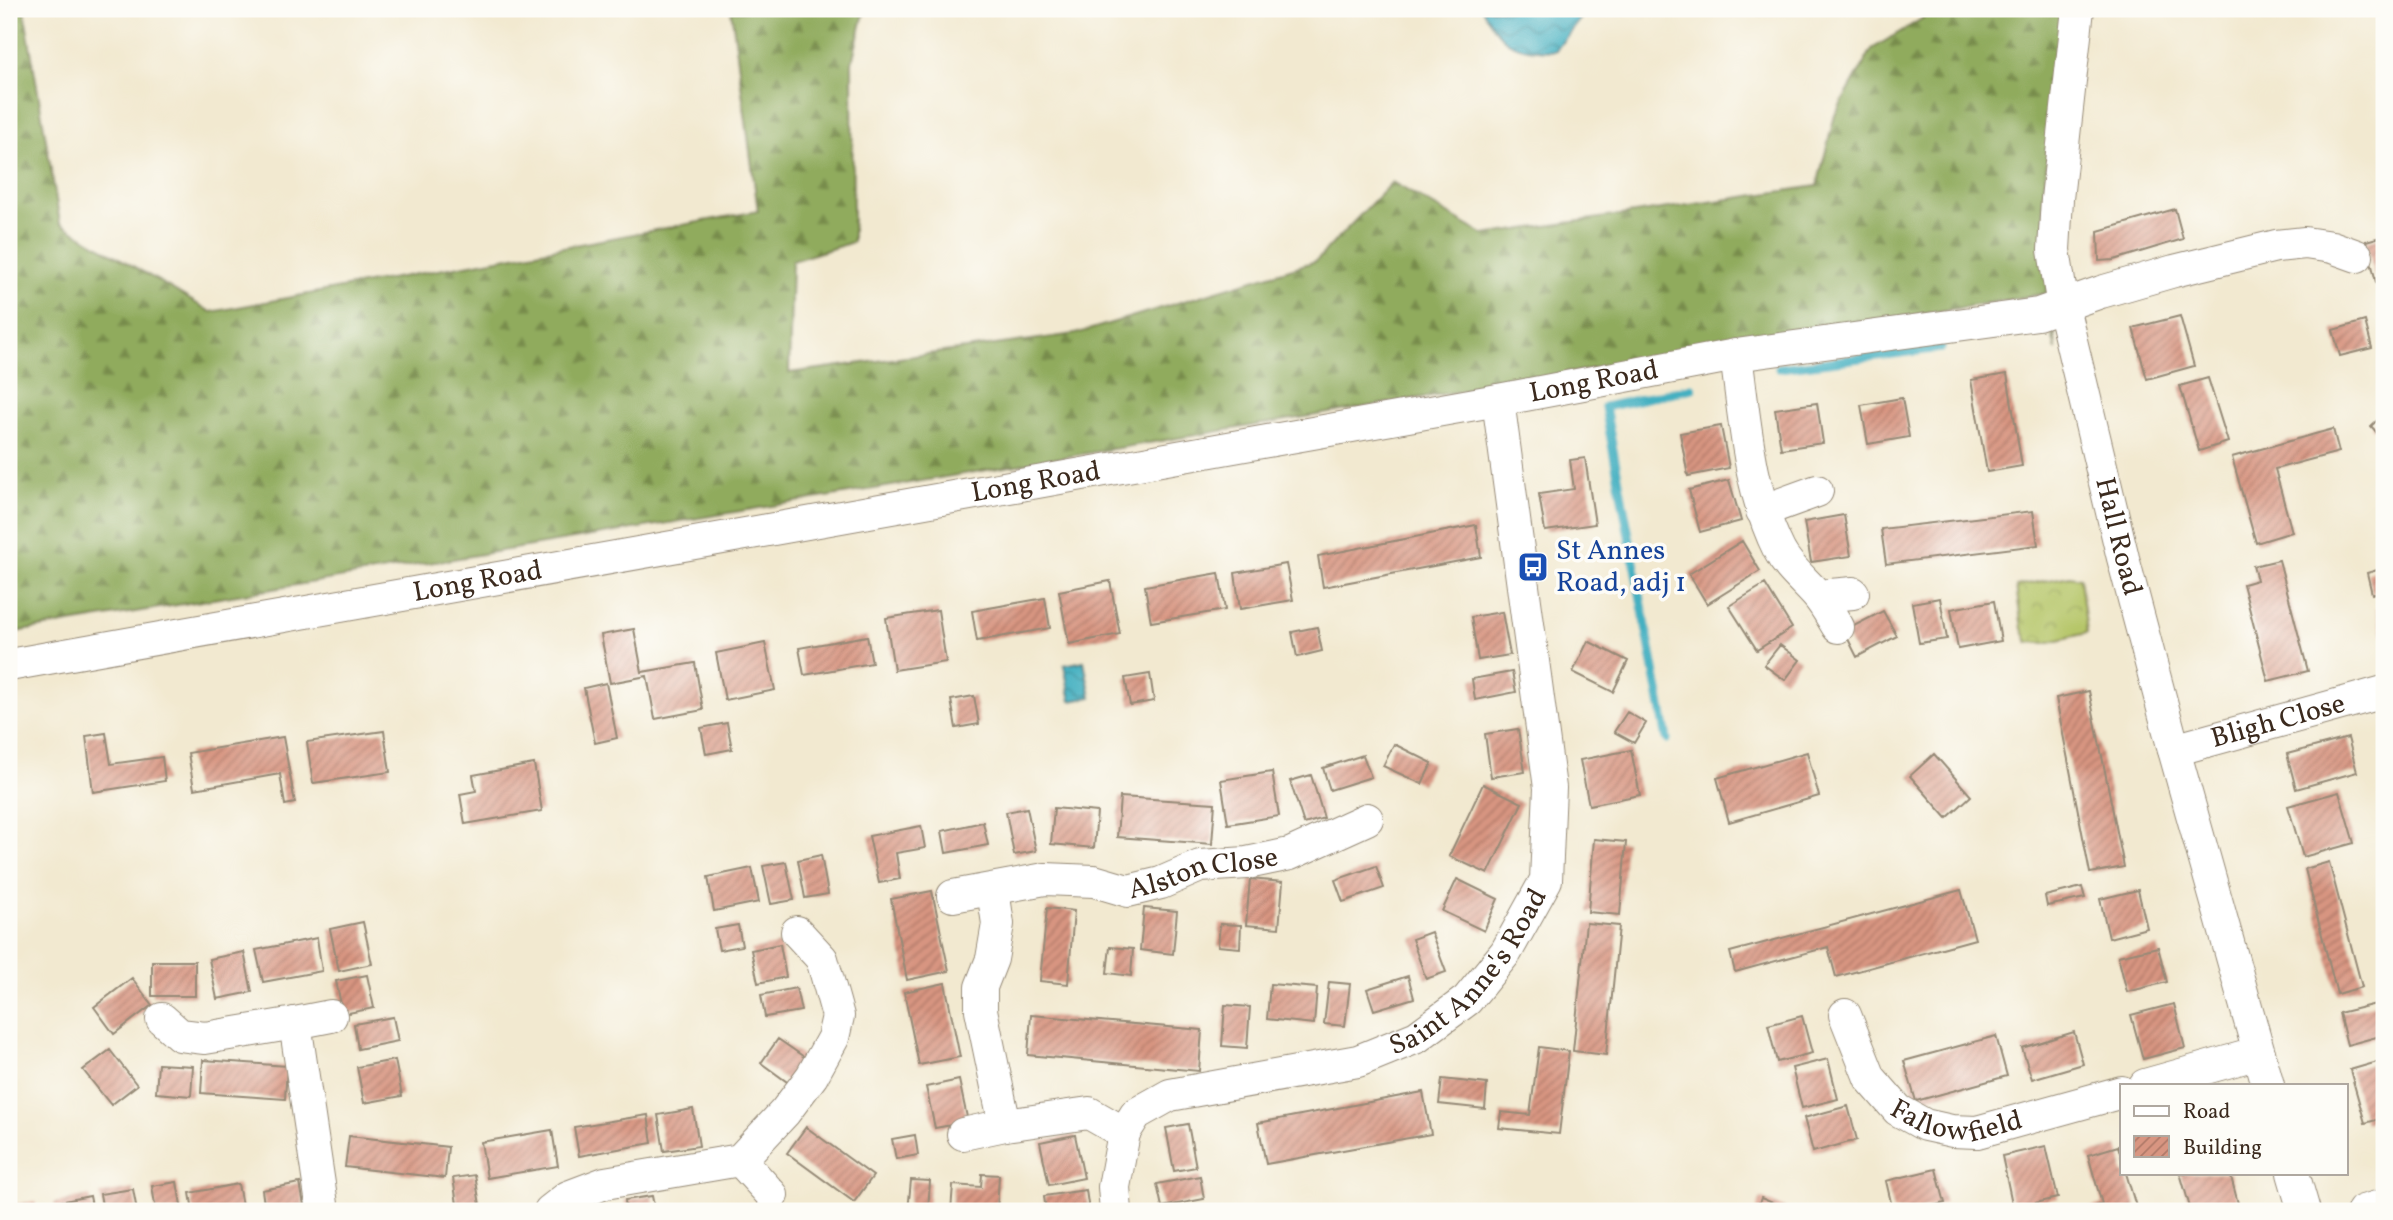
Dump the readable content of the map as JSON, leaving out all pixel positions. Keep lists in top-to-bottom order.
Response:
{
  "streets": {
    "street": [
      "Long Road",
      "Hall Road",
      "Bligh Close",
      "Alston Close",
      "Saint Anne's Road",
      "Fallowfield"
    ]
  },
  "crossings": [
    ["Long Road", "Hall Road"],
    ["Long Road", "Saint Anne's Road"],
    ["Hall Road", "Bligh Close"]
  ],
  "places": {
    "bus stop": ["St Annes Road, adj 1"]
  },
  "legend": ["Road", "Building"]
}
